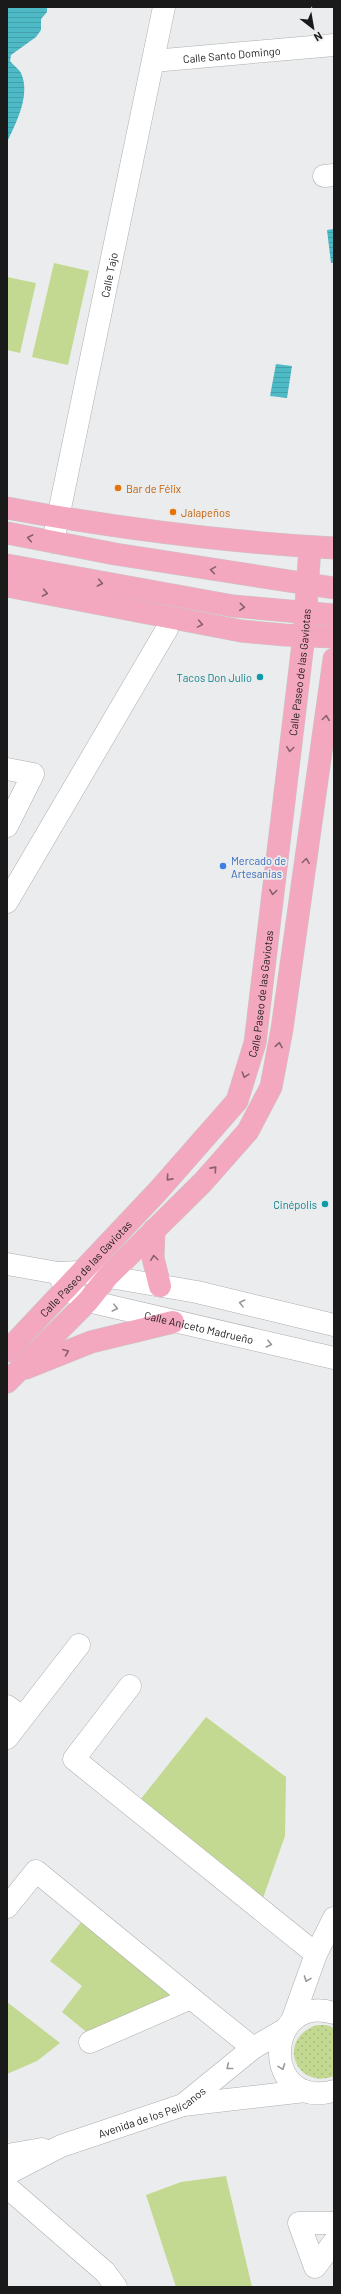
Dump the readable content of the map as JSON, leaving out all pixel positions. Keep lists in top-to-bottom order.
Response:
{
  "streets": {
    "main road": ["Calle Paseo de las Gaviotas"],
    "street": [
      "Calle Santo Domingo",
      "Calle Tajo",
      "Calle Aniceto Madrueño",
      "Avenida de los Pelícanos"
    ]
  },
  "crossings": [
    ["Calle Santo Domingo", "Calle Tajo"],
    ["Calle Paseo de las Gaviotas", "Calle Aniceto Madrueño"]
  ],
  "places": [
    "Bar de Félix",
    "Jalapeños",
    "Tacos Don Julio",
    "Mercado de Artesanias",
    "Cinépolis"
  ],
  "north": "bottom right"
}
